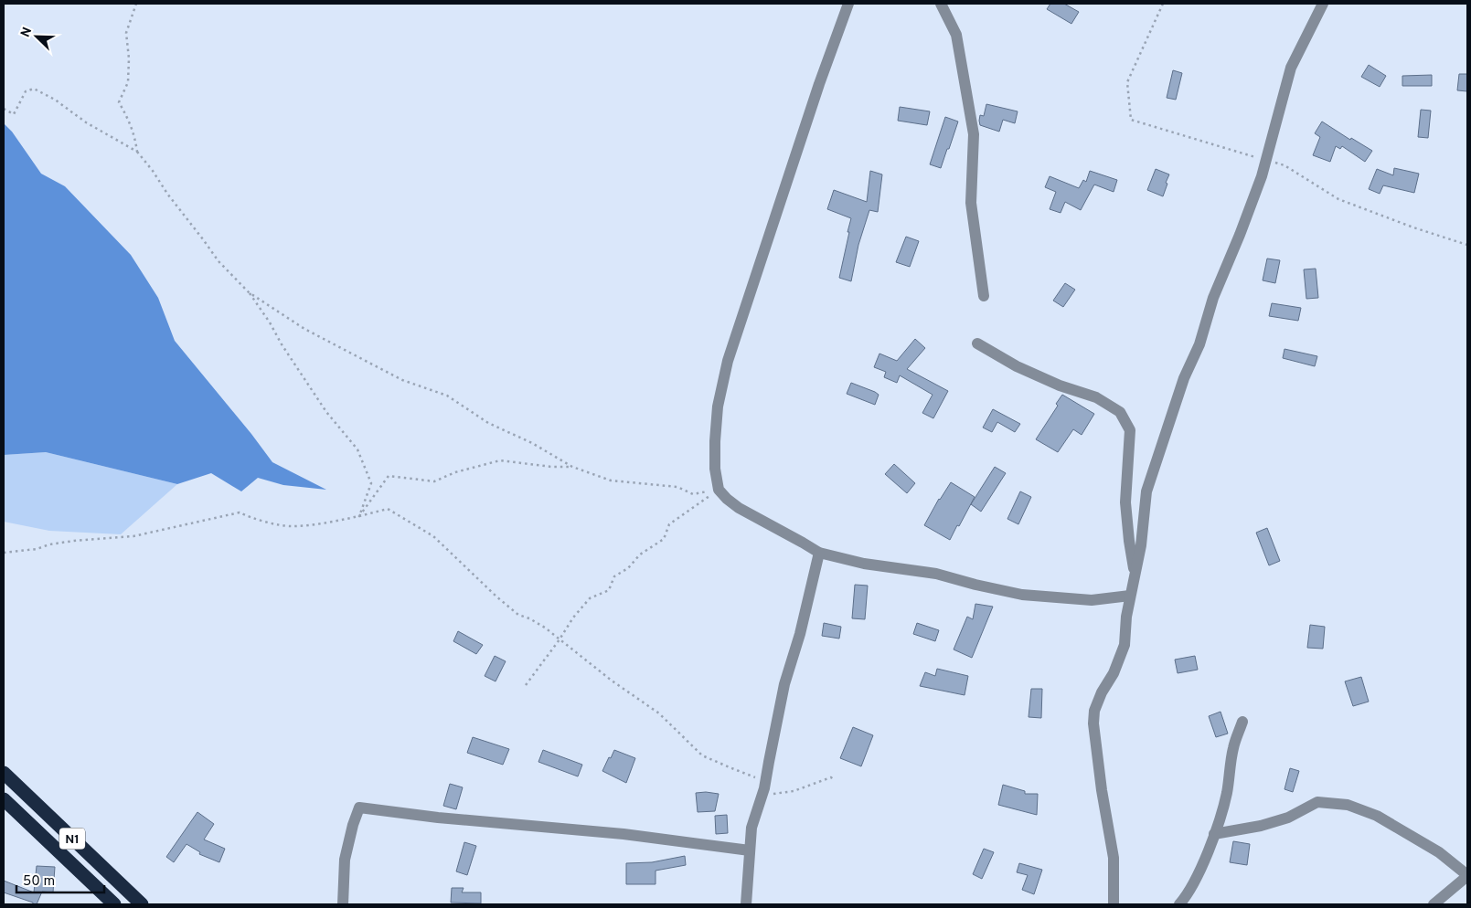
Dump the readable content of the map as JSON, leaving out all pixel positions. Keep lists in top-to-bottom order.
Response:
{
  "streets": {
    "highway": ["N1"]
  },
  "scale_bar": "50 m",
  "north": "top left"
}
